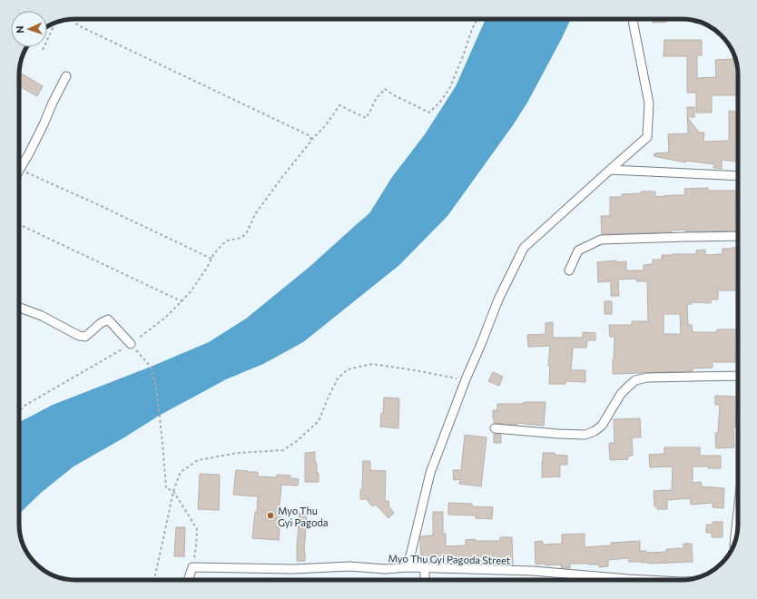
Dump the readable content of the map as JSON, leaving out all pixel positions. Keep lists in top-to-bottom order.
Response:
{
  "streets": {
    "street": ["Myo Thu Gyi Pagoda Street"]
  },
  "places": ["Myo Thu Gyi Pagoda"],
  "north": "left"
}
